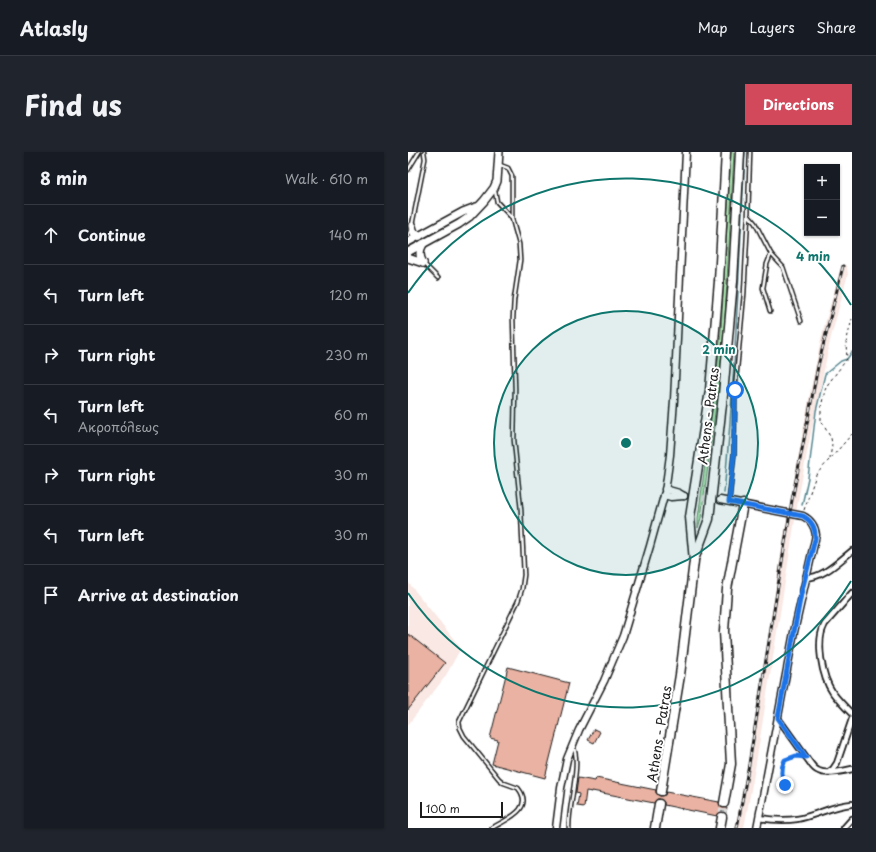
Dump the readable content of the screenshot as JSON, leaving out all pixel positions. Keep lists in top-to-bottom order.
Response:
{
  "streets": {
    "highway": ["Athens - Patras"]
  },
  "scale_bar": "100 m",
  "page": {
    "header": "Atlasly",
    "nav": ["Map", "Layers", "Share"],
    "title": "Find us",
    "buttons": "Directions",
    "heading": ["8 min", "Walk · 610 m"],
    "map_buttons": ["+", "−"],
    "list": [
      ["Continue", "140 m"],
      ["Turn left", "120 m"],
      ["Turn right", "230 m"],
      ["Turn left", "Ακροπόλεως", "60 m"],
      ["Turn right", "30 m"],
      ["Turn left", "30 m"],
      "Arrive at destination"
    ],
    "scale": "100 m"
  },
  "rings": ["4 min", "2 min"]
}
